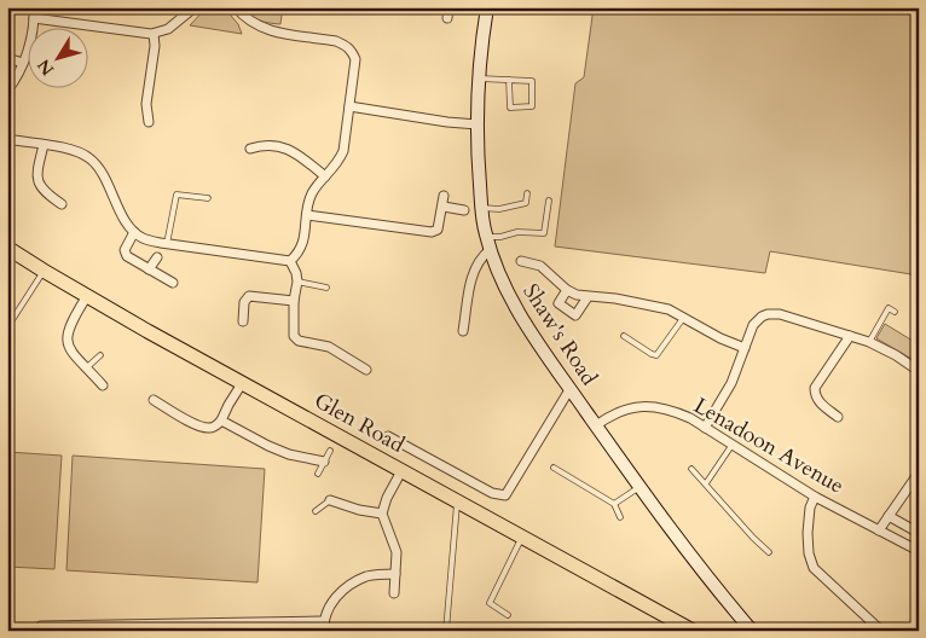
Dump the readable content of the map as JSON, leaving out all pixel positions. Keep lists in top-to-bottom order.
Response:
{
  "streets": {
    "main road": ["Glen Road"],
    "street": ["Shaw's Road", "Lenadoon Avenue"]
  },
  "crossings": [
    ["Shaw's Road", "Lenadoon Avenue"]
  ],
  "north": "bottom left"
}
